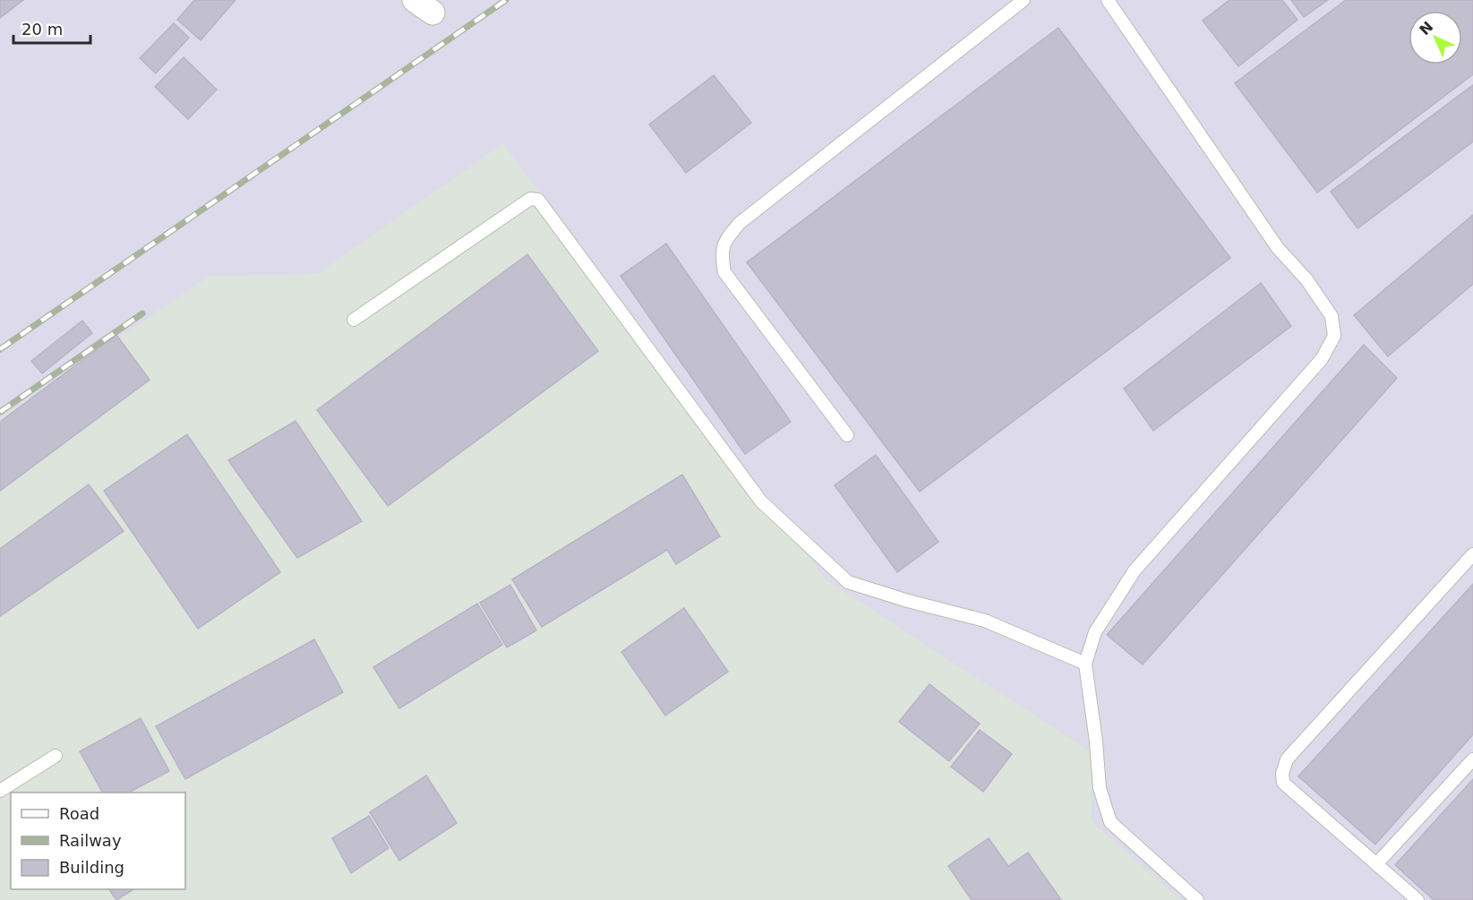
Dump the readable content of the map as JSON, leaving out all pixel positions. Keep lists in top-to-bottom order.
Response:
{
  "legend": ["Road", "Railway", "Building"],
  "scale_bar": "20 m",
  "north": "top left"
}
